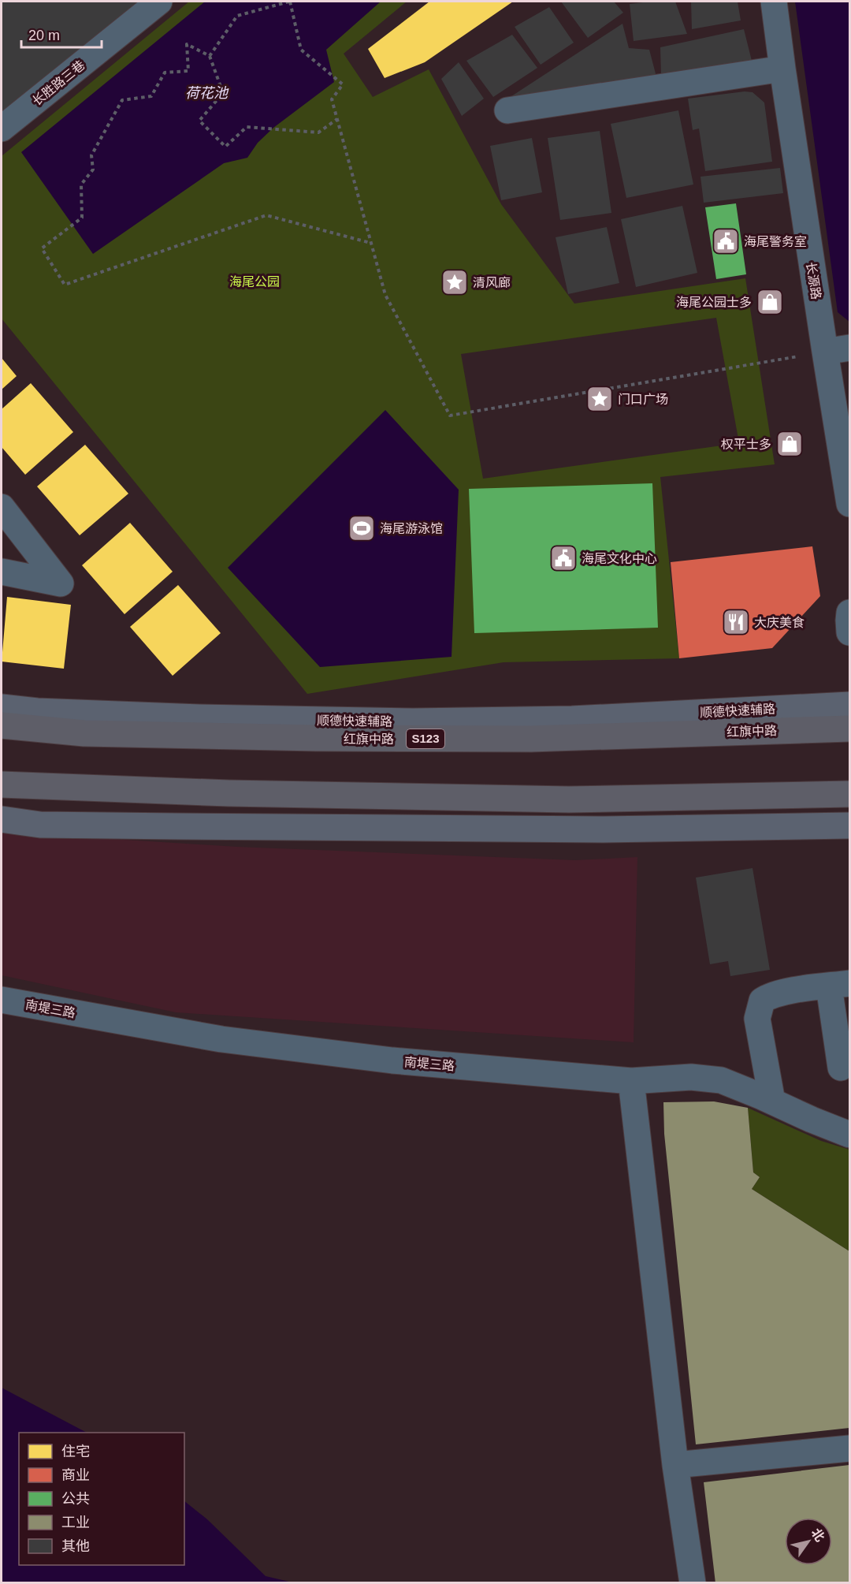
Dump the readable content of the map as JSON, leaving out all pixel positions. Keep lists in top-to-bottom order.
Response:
{
  "streets": {
    "highway": ["红旗中路", "S123"],
    "main road": ["顺德快速辅路"],
    "street": ["长胜路三巷", "长源路", "南堤三路"]
  },
  "water": ["荷花池"],
  "parks": ["海尾公园"],
  "places": {
    "public building": ["海尾警务室", "海尾文化中心"],
    "place": ["清风廊", "门口广场"],
    "shop": ["海尾公园士多", "权平士多"],
    "sports": ["海尾游泳馆"],
    "restaurant": ["大庆美食"]
  },
  "legend": [
    "住宅",
    "商业",
    "公共",
    "工业",
    "其他"
  ],
  "scale_bar": "20 m",
  "north": "top right"
}
